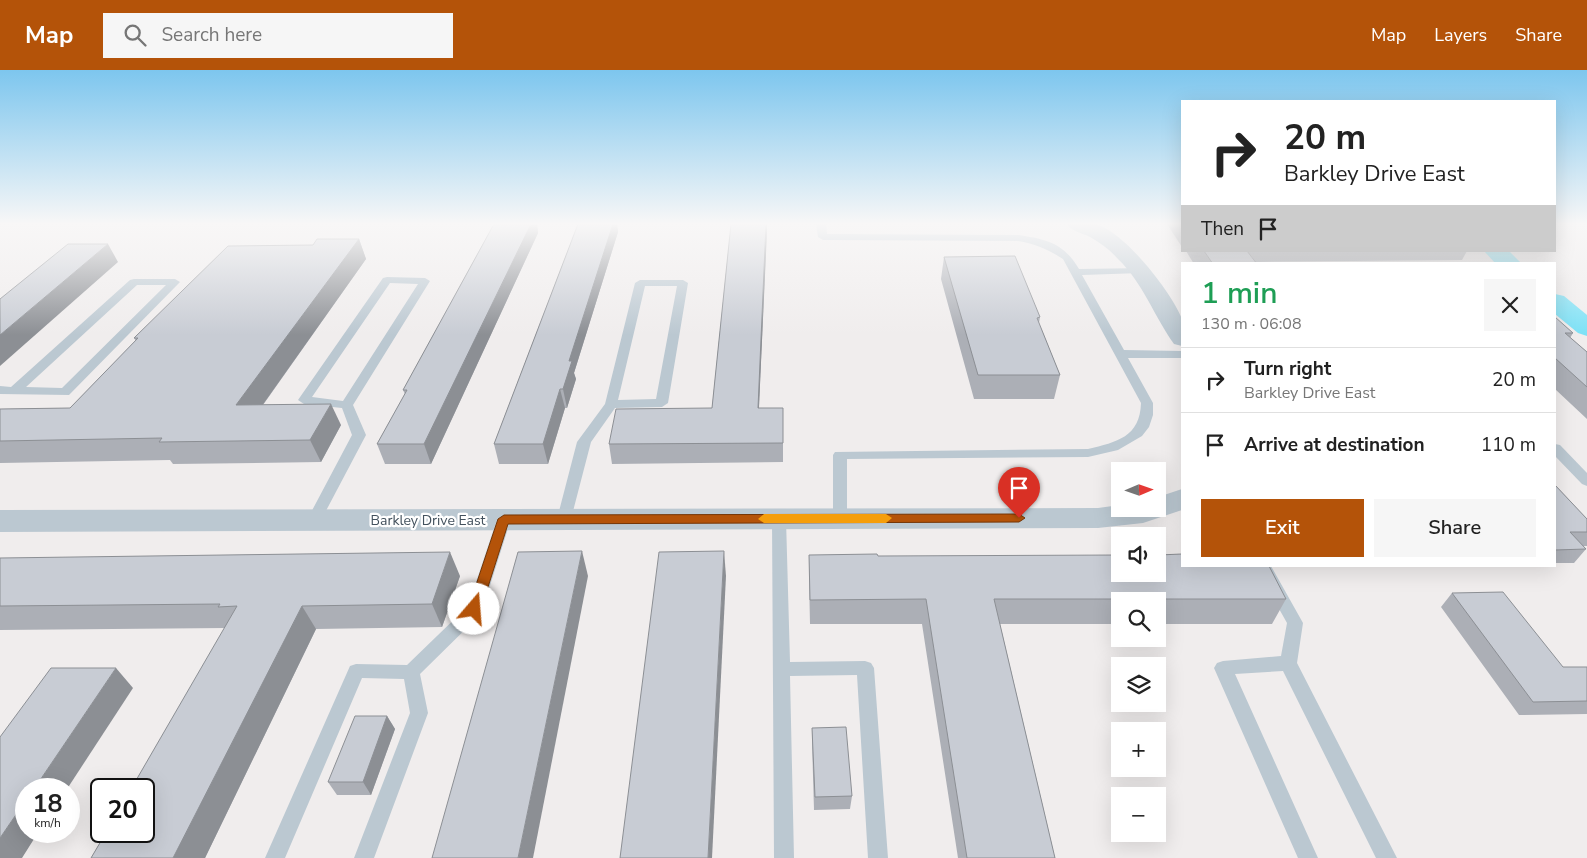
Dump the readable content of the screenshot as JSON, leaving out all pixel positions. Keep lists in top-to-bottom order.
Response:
{
  "streets": {
    "street": ["Barkley Drive East"]
  },
  "north": "right",
  "page": {
    "header": "Map",
    "search": "Search here",
    "nav": ["Map", "Layers", "Share"],
    "turn": ["20 m", "Barkley Drive East"],
    "then": "Then",
    "heading": ["1 min", "130 m · 06:08"],
    "list": [
      {
        "name": "Turn right",
        "note": "Barkley Drive East",
        "value": "20 m"
      },
      {
        "name": "Arrive at destination",
        "value": "110 m"
      }
    ],
    "map_buttons": ["+", "−"],
    "buttons": ["Exit", "Share"],
    "speed": "18 km/h",
    "limit": "20"
  }
}
